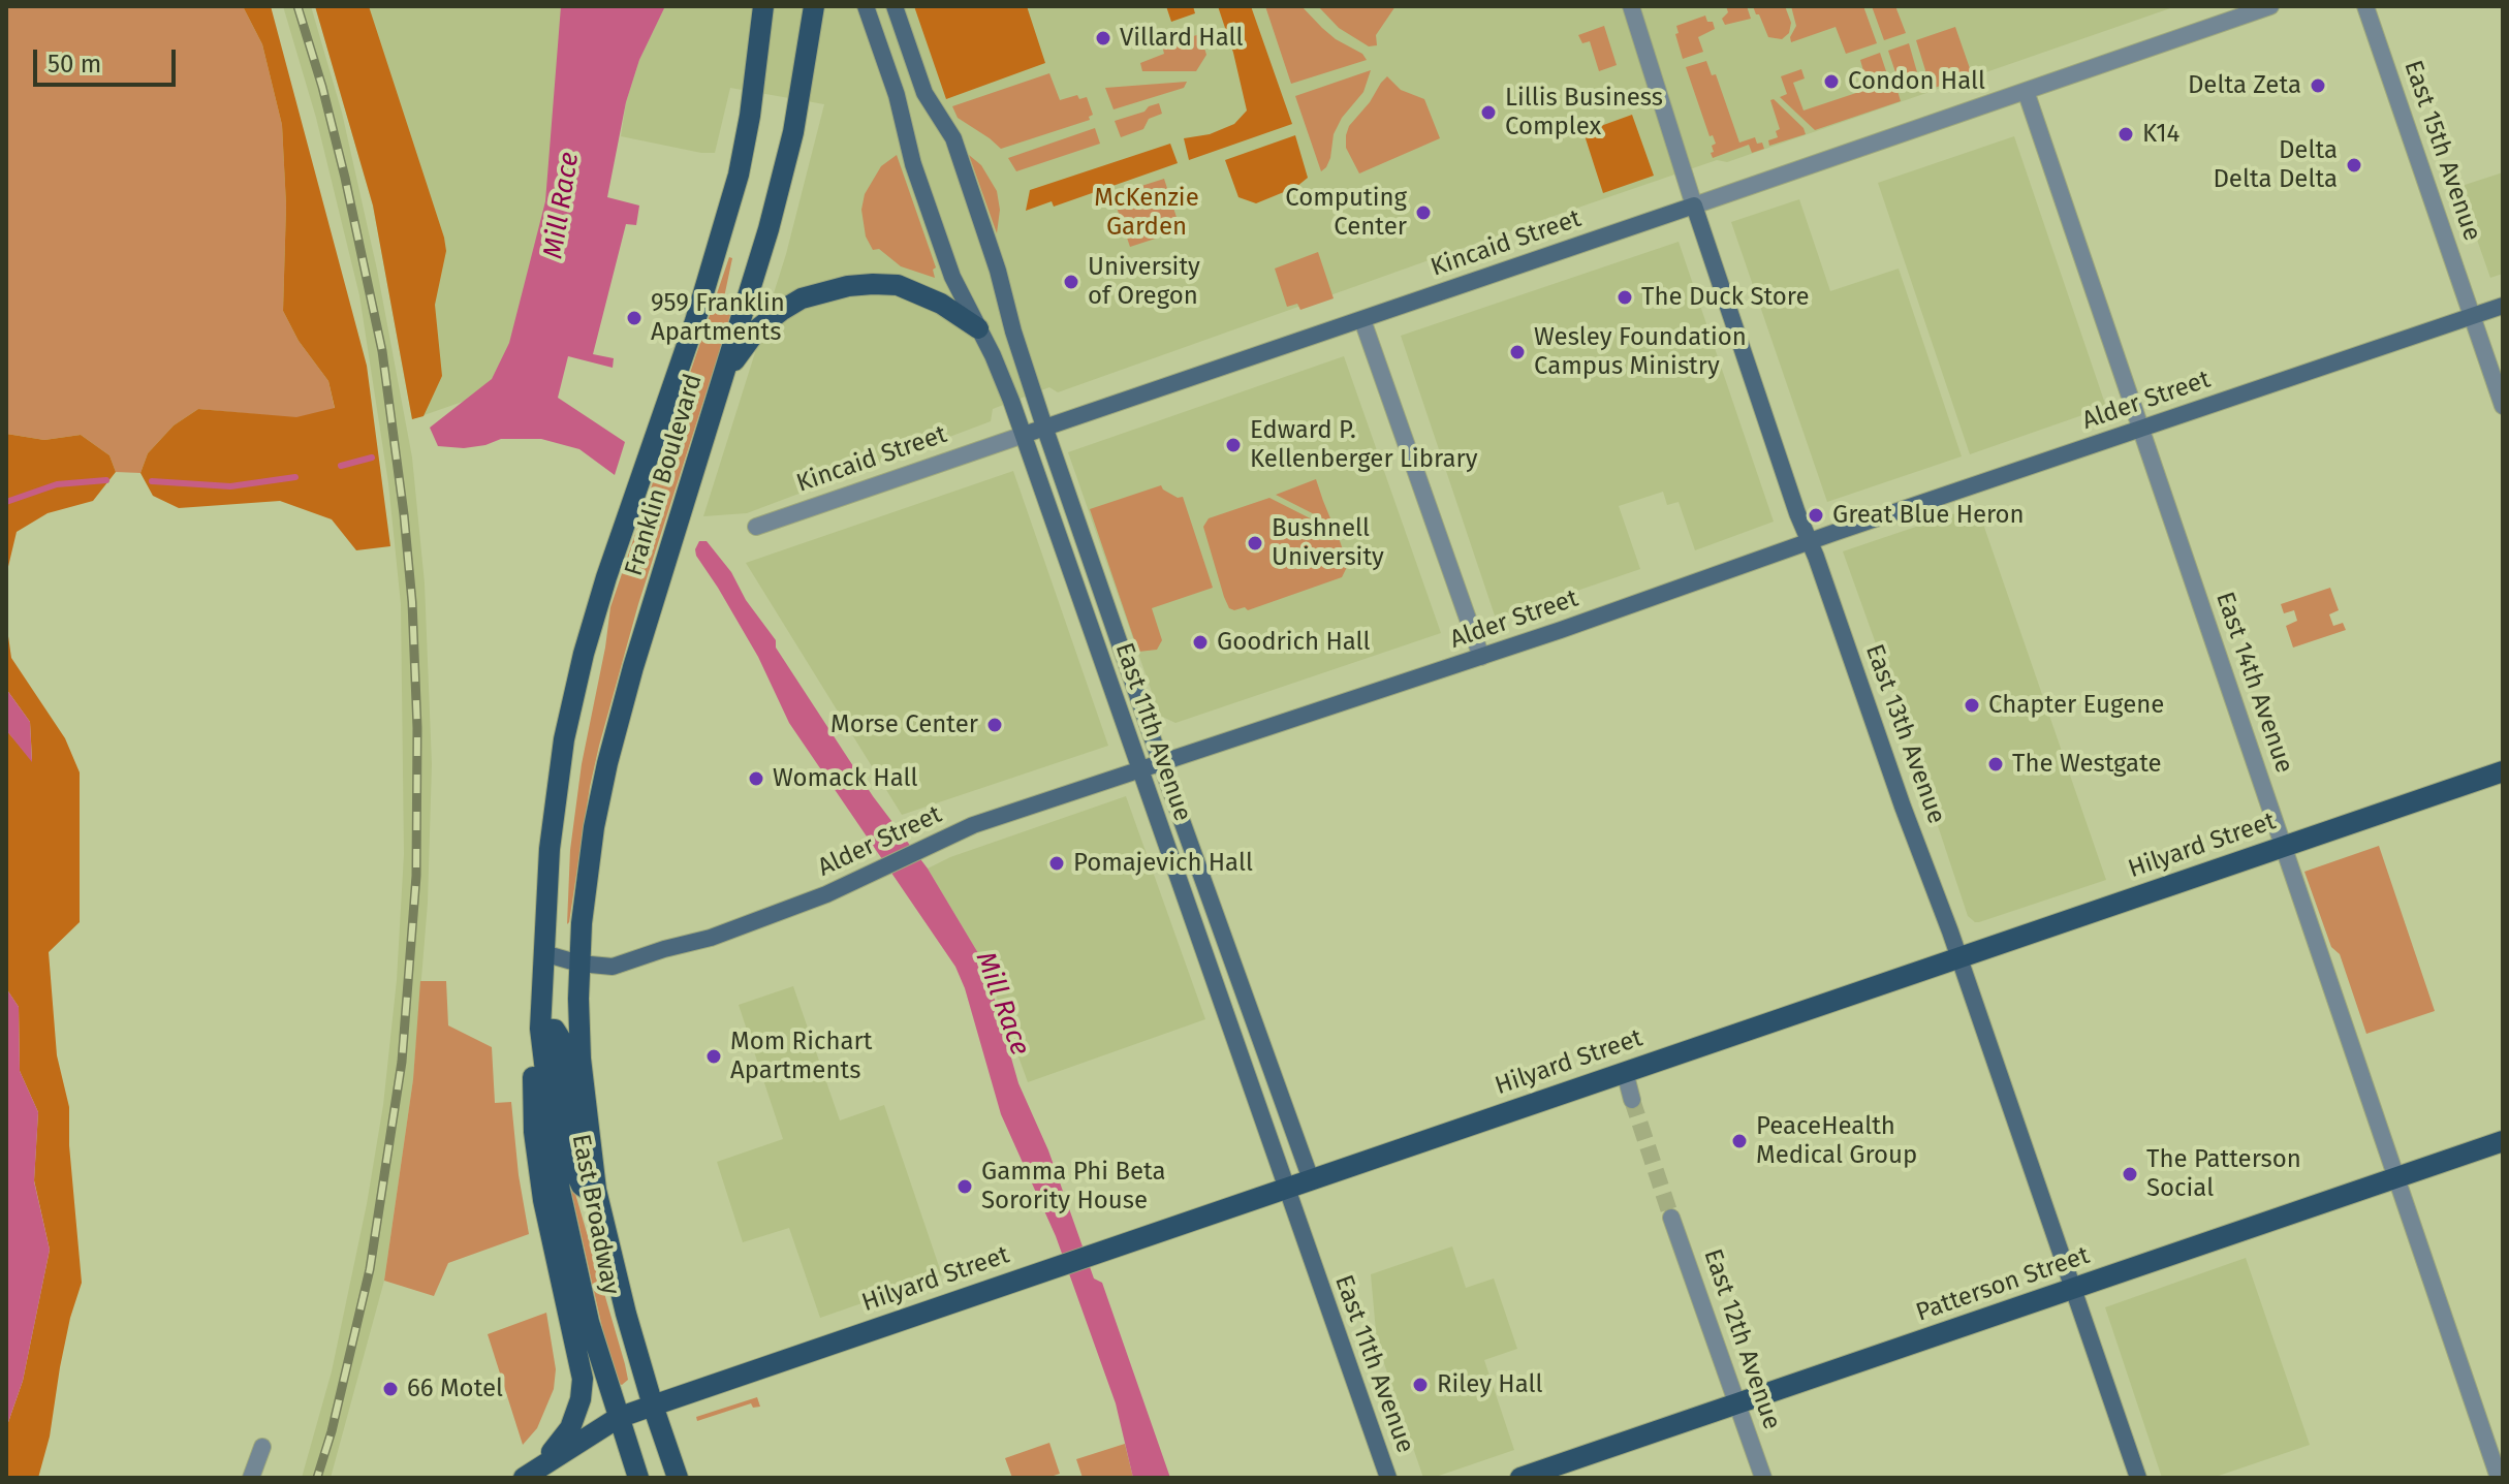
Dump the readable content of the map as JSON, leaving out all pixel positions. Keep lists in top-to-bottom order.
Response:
{
  "streets": {
    "main road": [
      "Franklin Boulevard",
      "Hilyard Street",
      "East Broadway",
      "Patterson Street"
    ],
    "street": [
      "East 15th Avenue",
      "Kincaid Street",
      "Alder Street",
      "East 14th Avenue",
      "East 11th Avenue",
      "East 13th Avenue",
      "East 12th Avenue"
    ]
  },
  "crossings": [
    ["East 15th Avenue", "Alder Street"],
    ["Kincaid Street", "East 14th Avenue"],
    ["Kincaid Street", "East 11th Avenue"],
    ["Kincaid Street", "East 13th Avenue"],
    ["Alder Street", "Franklin Boulevard"],
    ["Alder Street", "East 14th Avenue"],
    ["Alder Street", "East 11th Avenue"],
    ["Alder Street", "East 13th Avenue"],
    ["Alder Street", "East Broadway"],
    ["Franklin Boulevard", "East Broadway"],
    ["East 14th Avenue", "Hilyard Street"],
    ["East 14th Avenue", "Patterson Street"],
    ["East 11th Avenue", "Hilyard Street"],
    ["East 13th Avenue", "Hilyard Street"],
    ["East 13th Avenue", "Patterson Street"],
    ["Hilyard Street", "East Broadway"],
    ["Patterson Street", "East 12th Avenue"]
  ],
  "water": ["Mill Race"],
  "parks": ["McKenzie Garden"],
  "places": [
    "Villard Hall",
    "Condon Hall",
    "Delta Zeta",
    "Lillis Business Complex",
    "K14",
    "Delta Delta Delta",
    "Computing Center",
    "University of Oregon",
    "The Duck Store",
    "959 Franklin Apartments",
    "Wesley Foundation Campus Ministry",
    "Edward P. Kellenberger Library",
    "Great Blue Heron",
    "Bushnell University",
    "Goodrich Hall",
    "Chapter Eugene",
    "Morse Center",
    "The Westgate",
    "Womack Hall",
    "Pomajevich Hall",
    "Mom Richart Apartments",
    "PeaceHealth Medical Group",
    "The Patterson Social",
    "Gamma Phi Beta Sorority House",
    "Riley Hall",
    "66 Motel"
  ],
  "scale_bar": "50 m"
}
